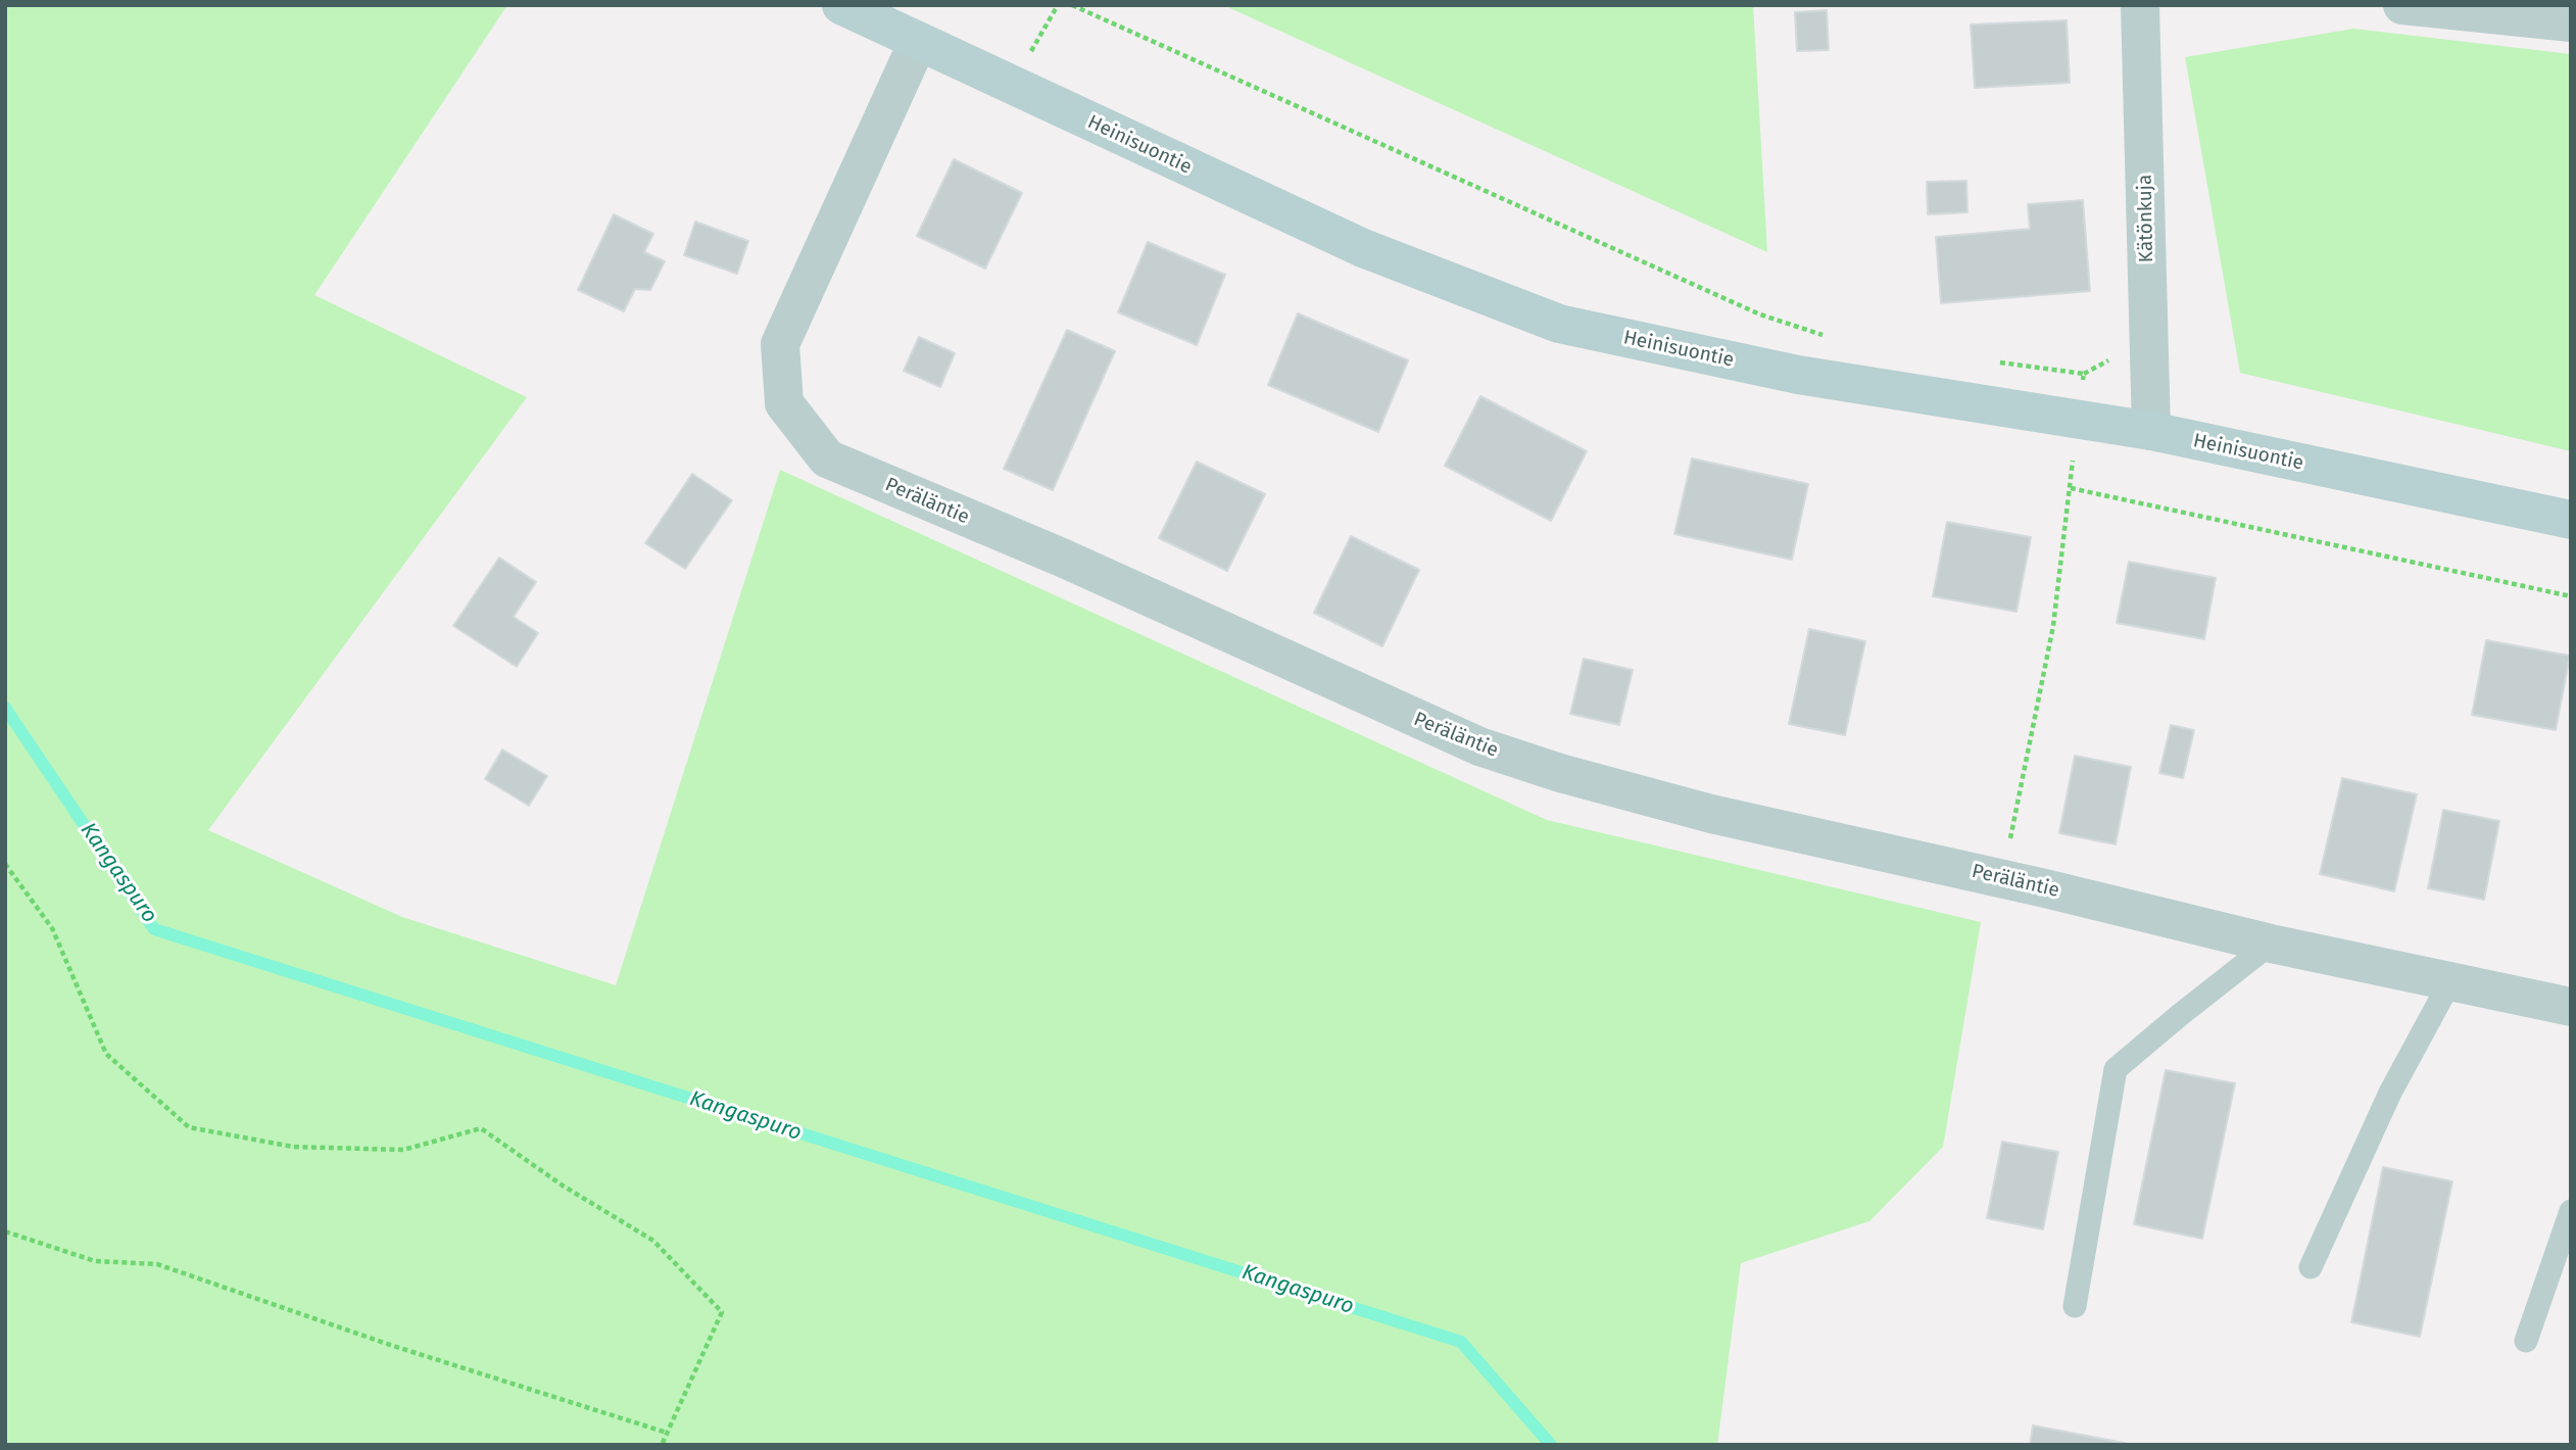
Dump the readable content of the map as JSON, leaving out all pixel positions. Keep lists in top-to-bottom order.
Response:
{
  "streets": {
    "street": ["Heinisuontie", "Kätönkuja", "Peräläntie"]
  },
  "crossings": [
    ["Heinisuontie", "Kätönkuja"],
    ["Heinisuontie", "Peräläntie"]
  ],
  "water": ["Kangaspuro"]
}
